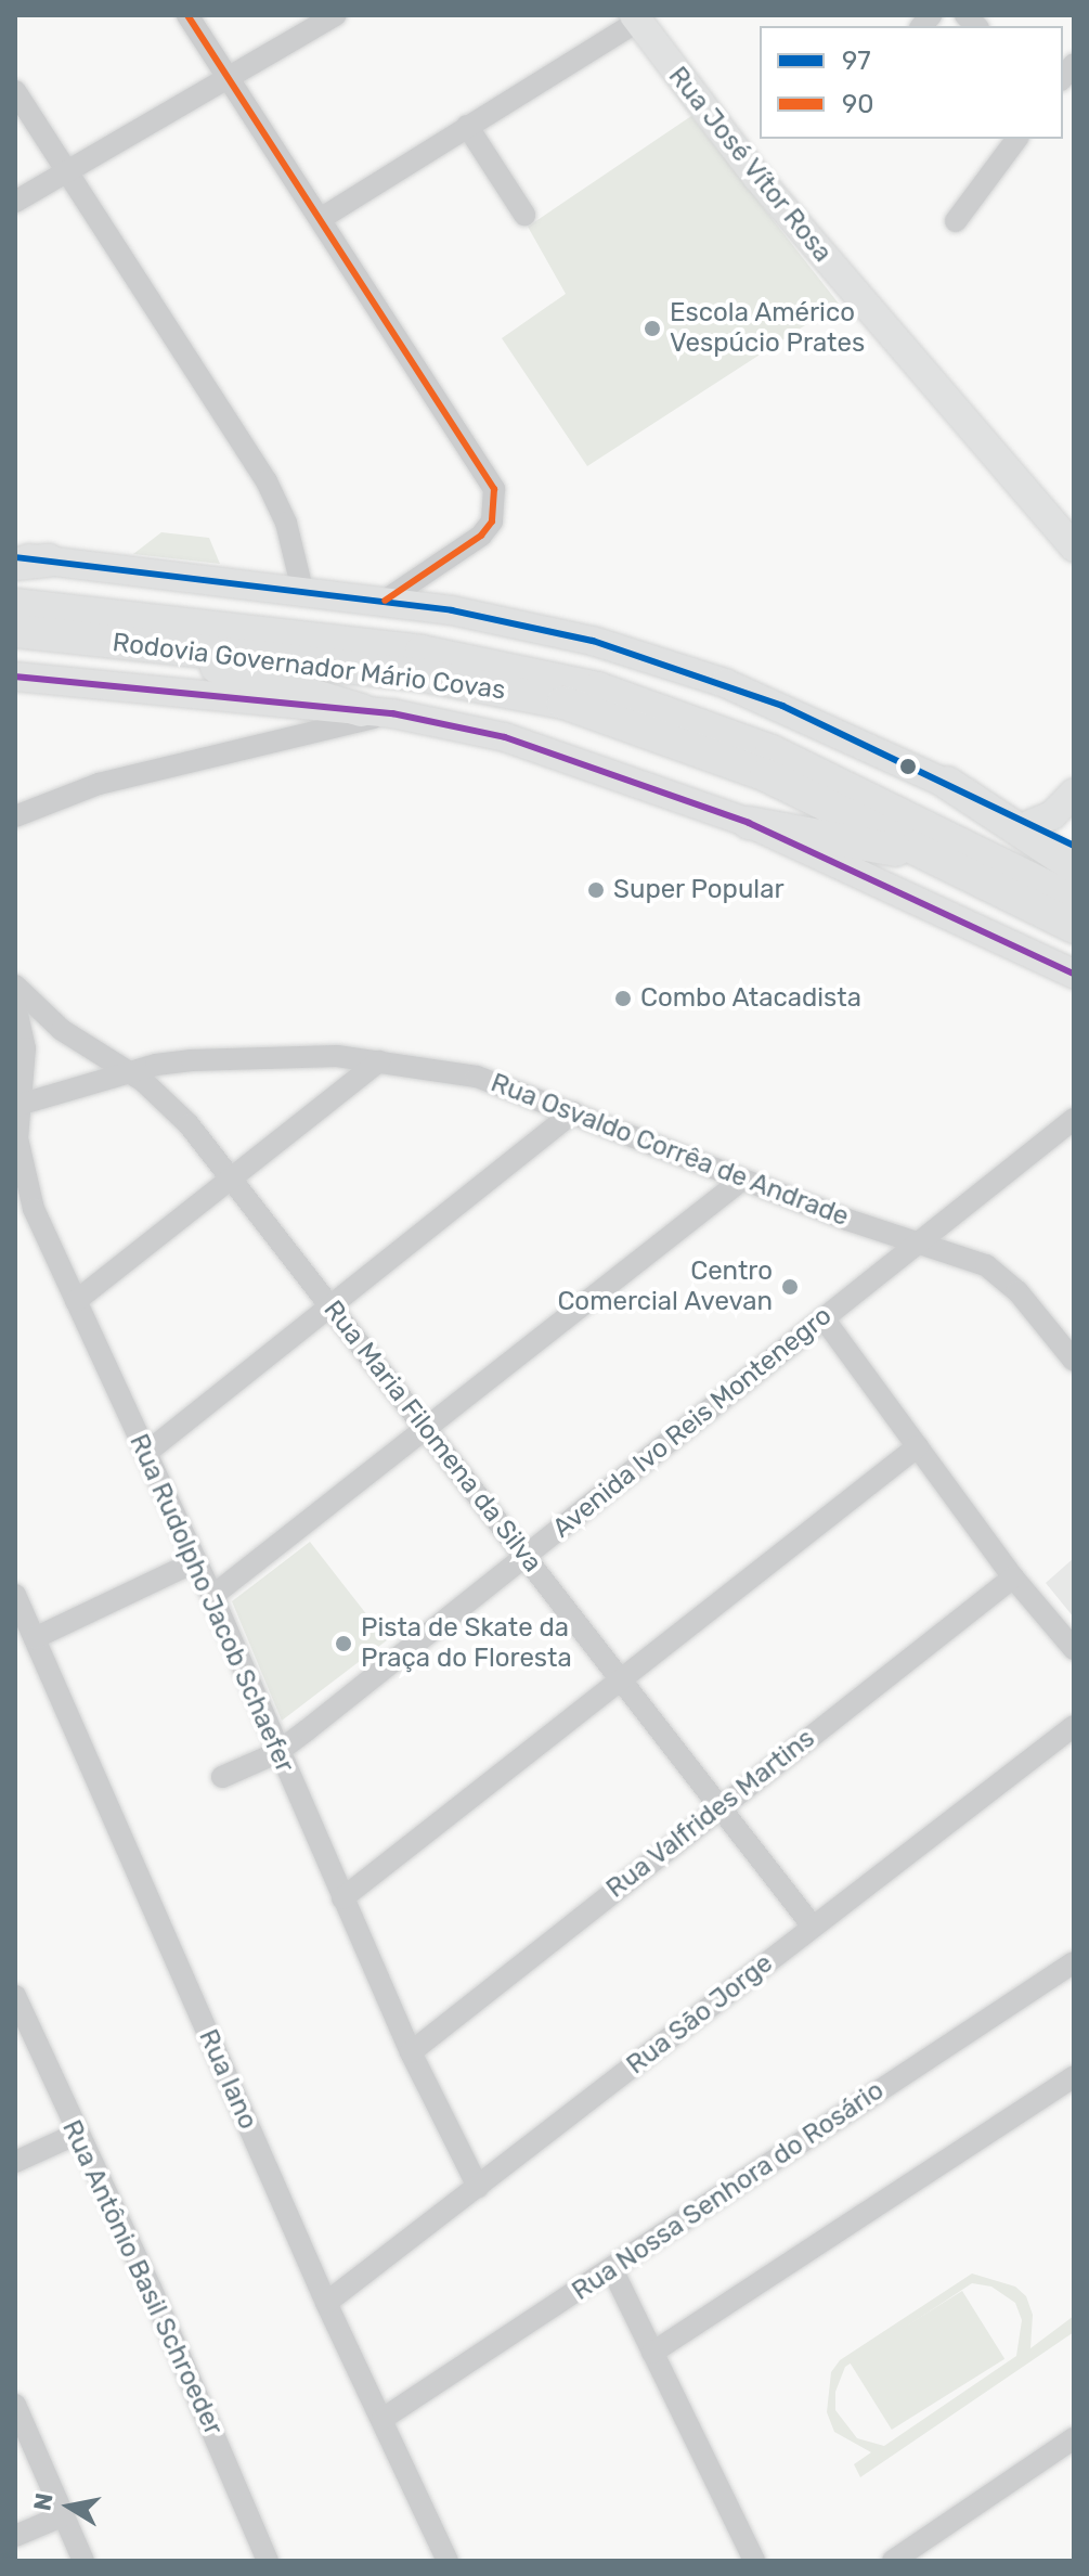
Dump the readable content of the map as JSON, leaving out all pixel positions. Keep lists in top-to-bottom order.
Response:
{
  "streets": {
    "highway": ["Rodovia Governador Mário Covas"],
    "main road": ["Rua José Vítor Rosa"],
    "street": [
      "Rua Osvaldo Corrêa de Andrade",
      "Avenida Ivo Reis Montenegro",
      "Rua Maria Filomena da Silva",
      "Rua Rudolpho Jacob Schaefer",
      "Rua Valfrides Martins",
      "Rua São Jorge",
      "Rua Iano",
      "Rua Nossa Senhora do Rosário",
      "Rua Antônio Basil Schroeder"
    ]
  },
  "crossings": [
    ["Rua Osvaldo Corrêa de Andrade", "Avenida Ivo Reis Montenegro"],
    ["Rua Osvaldo Corrêa de Andrade", "Rua Maria Filomena da Silva"],
    ["Rua Osvaldo Corrêa de Andrade", "Rua Rudolpho Jacob Schaefer"],
    ["Avenida Ivo Reis Montenegro", "Rua Maria Filomena da Silva"],
    ["Avenida Ivo Reis Montenegro", "Rua Rudolpho Jacob Schaefer"],
    ["Rua Maria Filomena da Silva", "Rua Valfrides Martins"],
    ["Rua Maria Filomena da Silva", "Rua São Jorge"],
    ["Rua Rudolpho Jacob Schaefer", "Rua Valfrides Martins"],
    ["Rua Rudolpho Jacob Schaefer", "Rua São Jorge"],
    ["Rua São Jorge", "Rua Iano"],
    ["Rua Iano", "Rua Nossa Senhora do Rosário"]
  ],
  "places": [
    "Escola Américo Vespúcio Prates",
    "Super Popular",
    "Combo Atacadista",
    "Centro Comercial Avevan",
    "Pista de Skate da Praça do Floresta"
  ],
  "lines": ["transit line 90", "transit line 97"],
  "legend": ["97", "90"],
  "north": "left"
}
